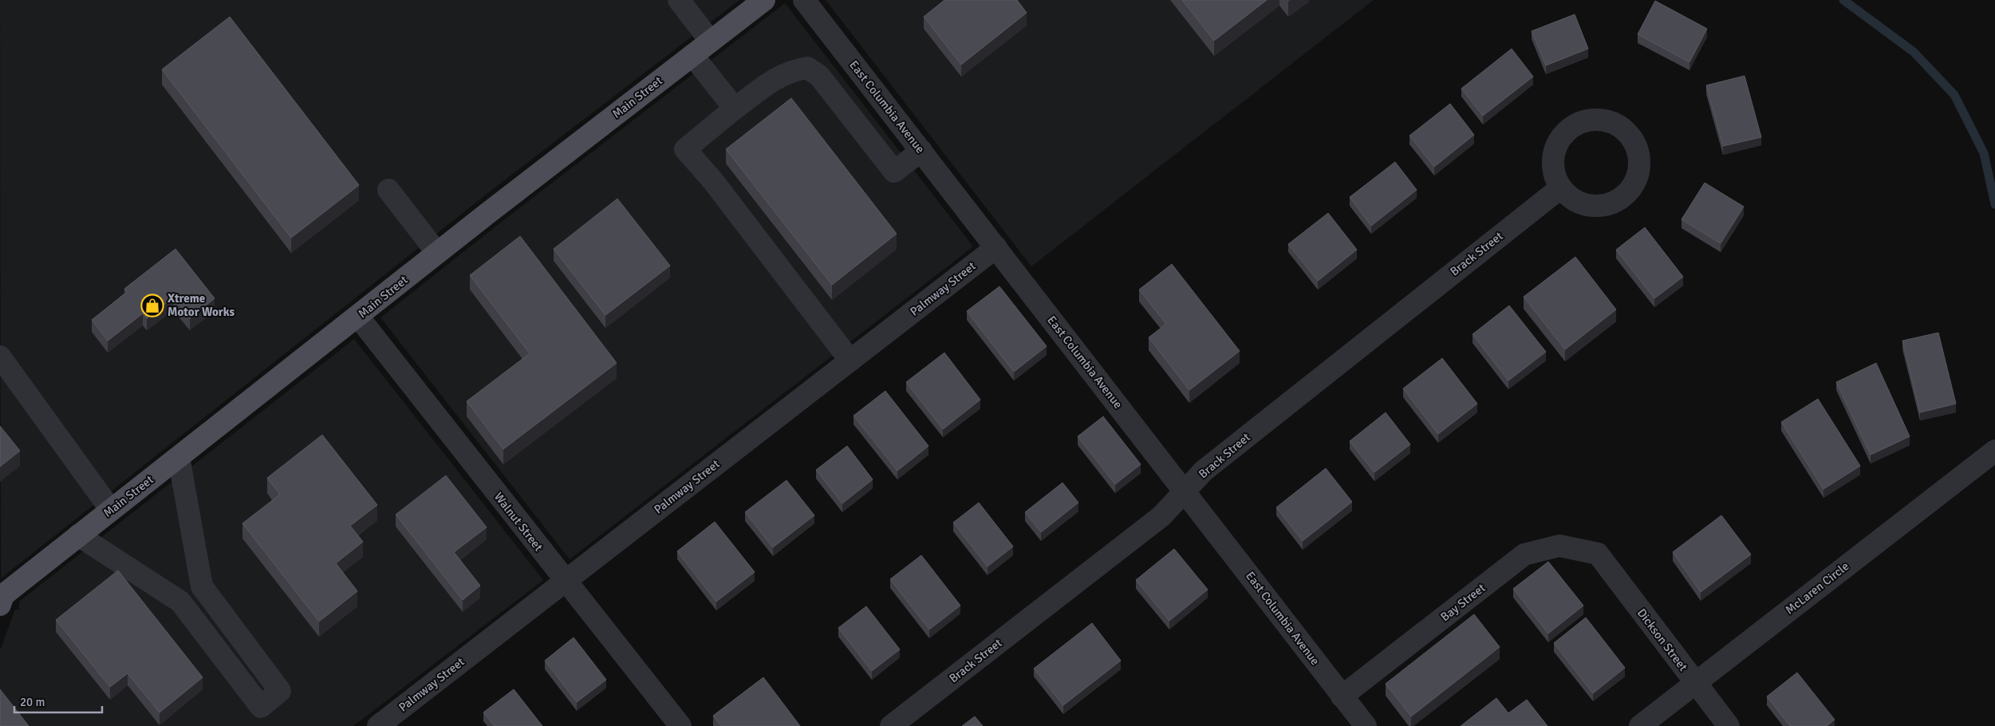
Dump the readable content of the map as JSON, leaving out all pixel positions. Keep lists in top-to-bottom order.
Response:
{
  "streets": {
    "main road": ["Main Street"],
    "street": [
      "East Columbia Avenue",
      "Brack Street",
      "Palmway Street",
      "Walnut Street",
      "McLaren Circle",
      "Bay Street",
      "Dickson Street"
    ]
  },
  "crossings": [
    ["Main Street", "Walnut Street"],
    ["East Columbia Avenue", "Brack Street"],
    ["East Columbia Avenue", "Palmway Street"],
    ["East Columbia Avenue", "Bay Street"],
    ["Palmway Street", "Walnut Street"],
    ["McLaren Circle", "Dickson Street"],
    ["Bay Street", "Dickson Street"]
  ],
  "places": {
    "shop": ["Xtreme Motor Works"]
  },
  "scale_bar": "20 m"
}
